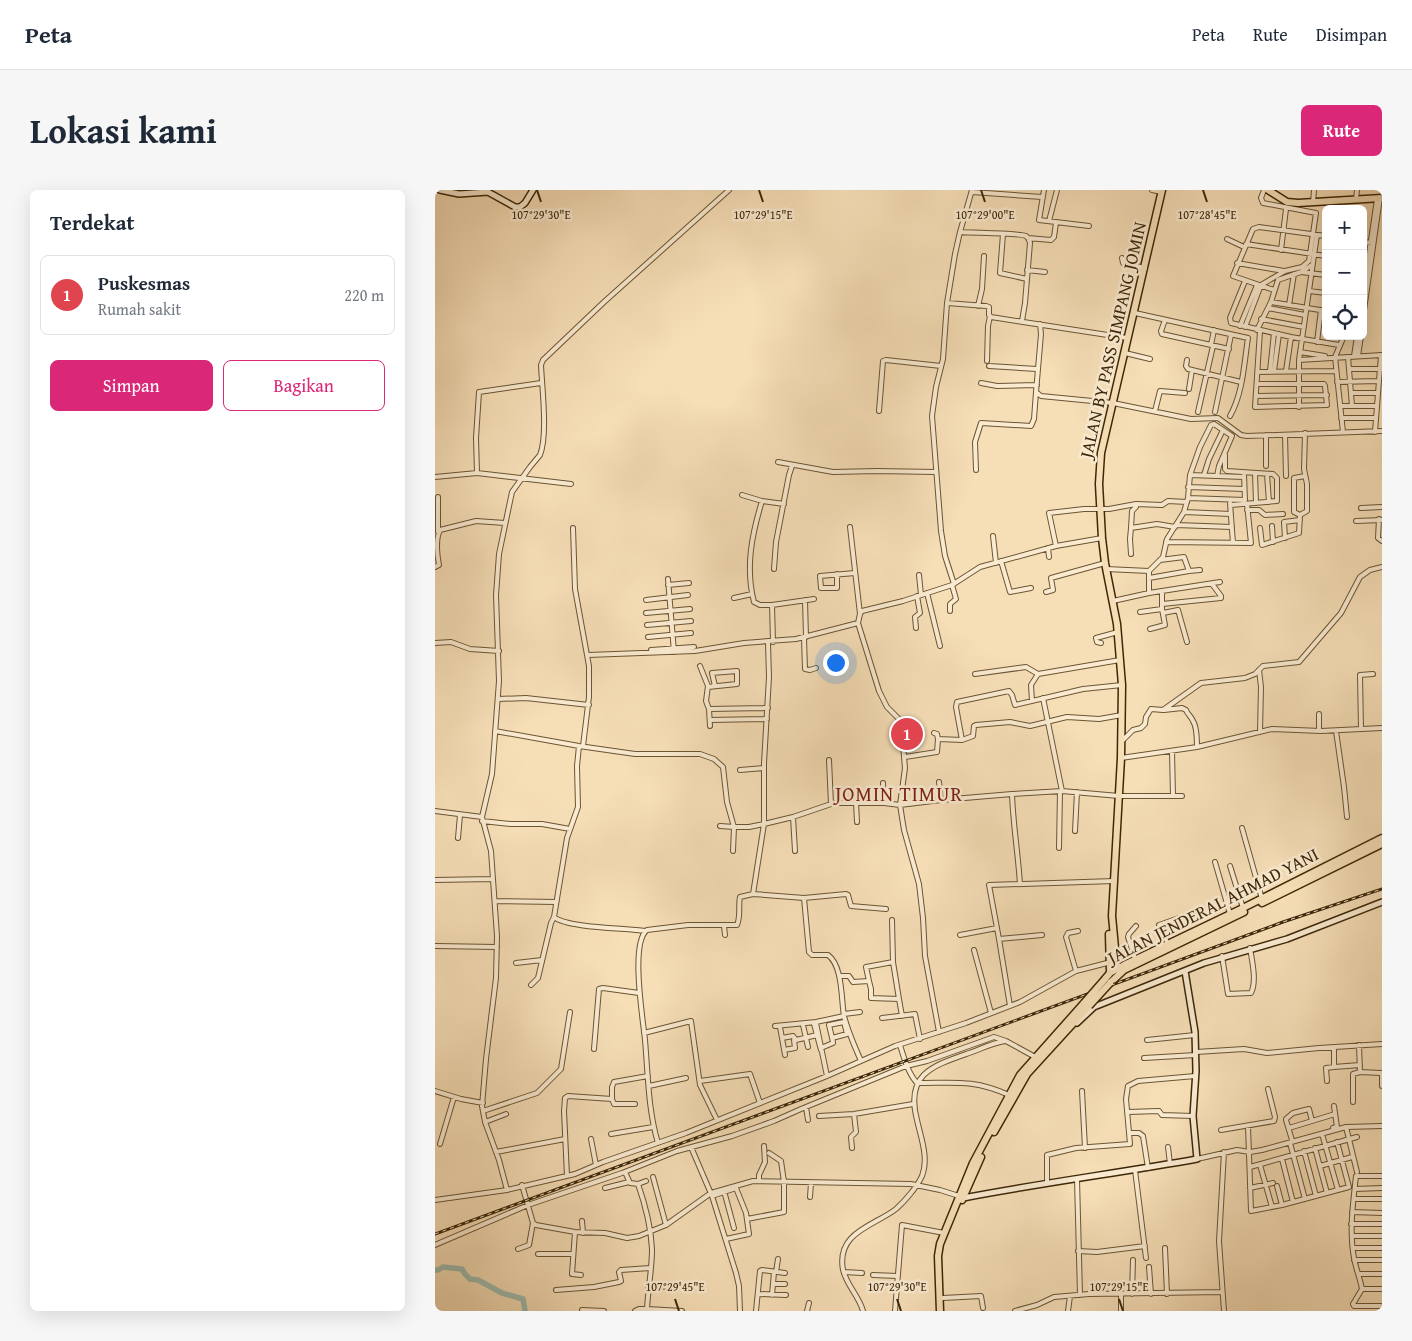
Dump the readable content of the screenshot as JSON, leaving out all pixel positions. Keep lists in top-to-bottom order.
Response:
{
  "streets": {
    "highway": ["JALAN BY PASS SIMPANG JOMIN", "JALAN JENDERAL AHMAD YANI"]
  },
  "crossings": [
    ["JALAN BY PASS SIMPANG JOMIN", "JALAN JENDERAL AHMAD YANI"]
  ],
  "districts": ["JOMIN TIMUR"],
  "page": {
    "header": "Peta",
    "nav": ["Peta", "Rute", "Disimpan"],
    "title": "Lokasi kami",
    "buttons": [
      "Rute",
      ["Simpan", "Bagikan"]
    ],
    "heading": "Terdekat",
    "map_buttons": ["+", "−"],
    "list": [
      {
        "mark": "1",
        "name": "Puskesmas",
        "note": "Rumah sakit",
        "value": "220 m"
      }
    ],
    "pins": "1"
  },
  "coordinates": [
    "107°29'30\"E",
    "107°29'15\"E",
    "107°29'00\"E",
    "107°28'45\"E",
    "107°29'45\"E"
  ]
}
